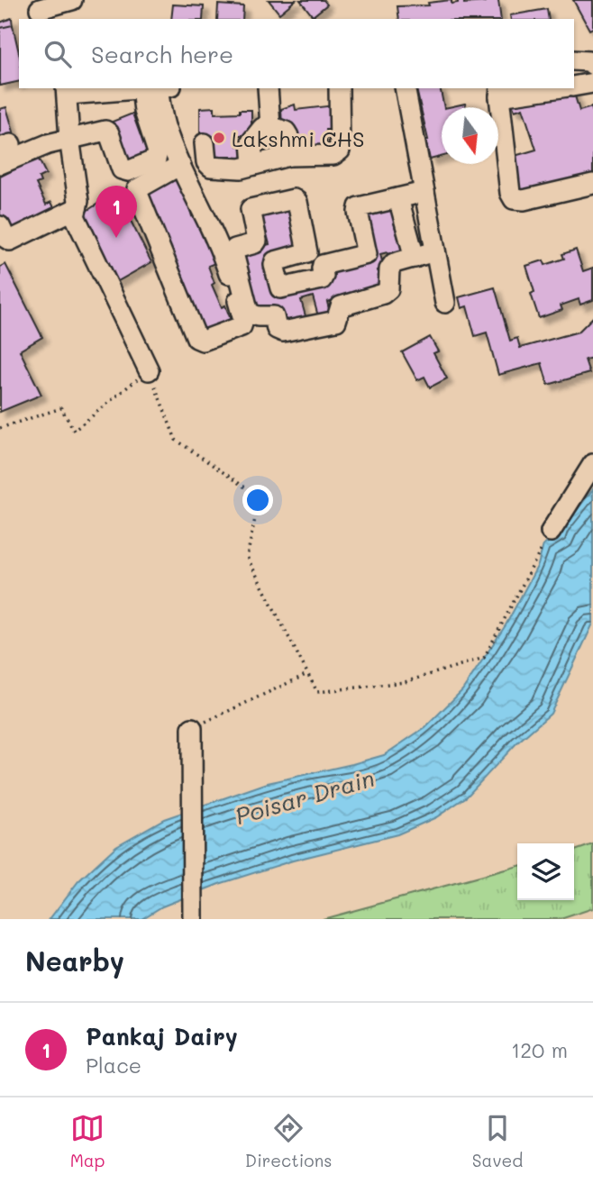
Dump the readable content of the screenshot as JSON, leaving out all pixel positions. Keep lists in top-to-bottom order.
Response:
{
  "water": ["Poisar Drain"],
  "places": ["Lakshmi CHS"],
  "north": "bottom",
  "page": {
    "search": "Search here",
    "pins": "1",
    "heading": "Nearby",
    "list": [
      {
        "mark": "1",
        "name": "Pankaj Dairy",
        "note": "Place",
        "value": "120 m"
      }
    ],
    "nav": ["Map", "Directions", "Saved"]
  }
}
